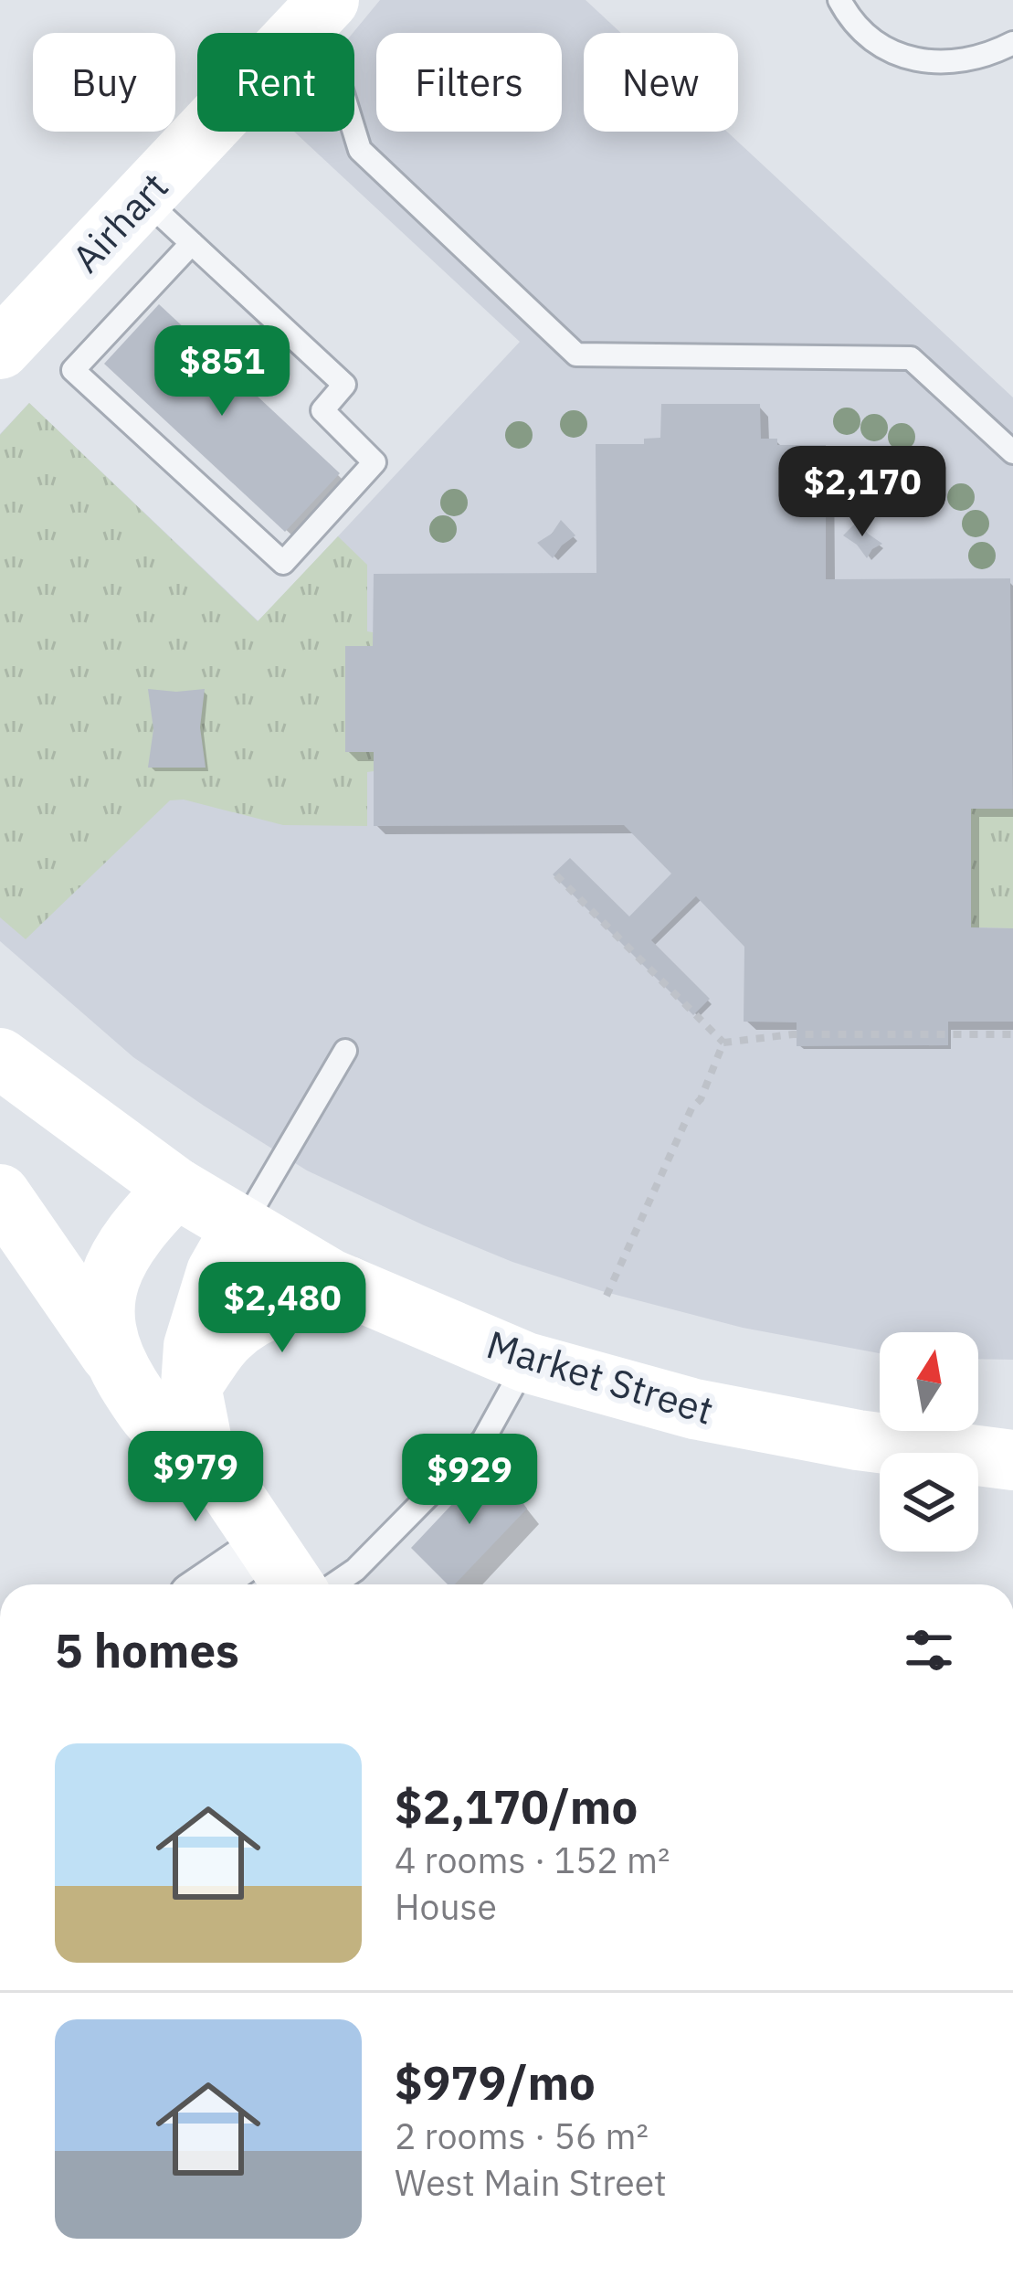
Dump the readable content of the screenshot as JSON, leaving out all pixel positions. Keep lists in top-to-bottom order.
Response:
{
  "streets": {
    "main road": ["Airhart", "Market Street"]
  },
  "north": "top",
  "page": {
    "chip": [
      "Buy",
      "Rent",
      "Filters",
      "New"
    ],
    "price": [
      "$851",
      "$2,170",
      "$2,480",
      "$979",
      "$929"
    ],
    "heading": "5 homes",
    "list": [
      {
        "name": "$2,170/mo",
        "note": "4 rooms · 152 m² · House"
      },
      {
        "name": "$979/mo",
        "note": "2 rooms · 56 m² · West Main Street"
      }
    ]
  }
}
